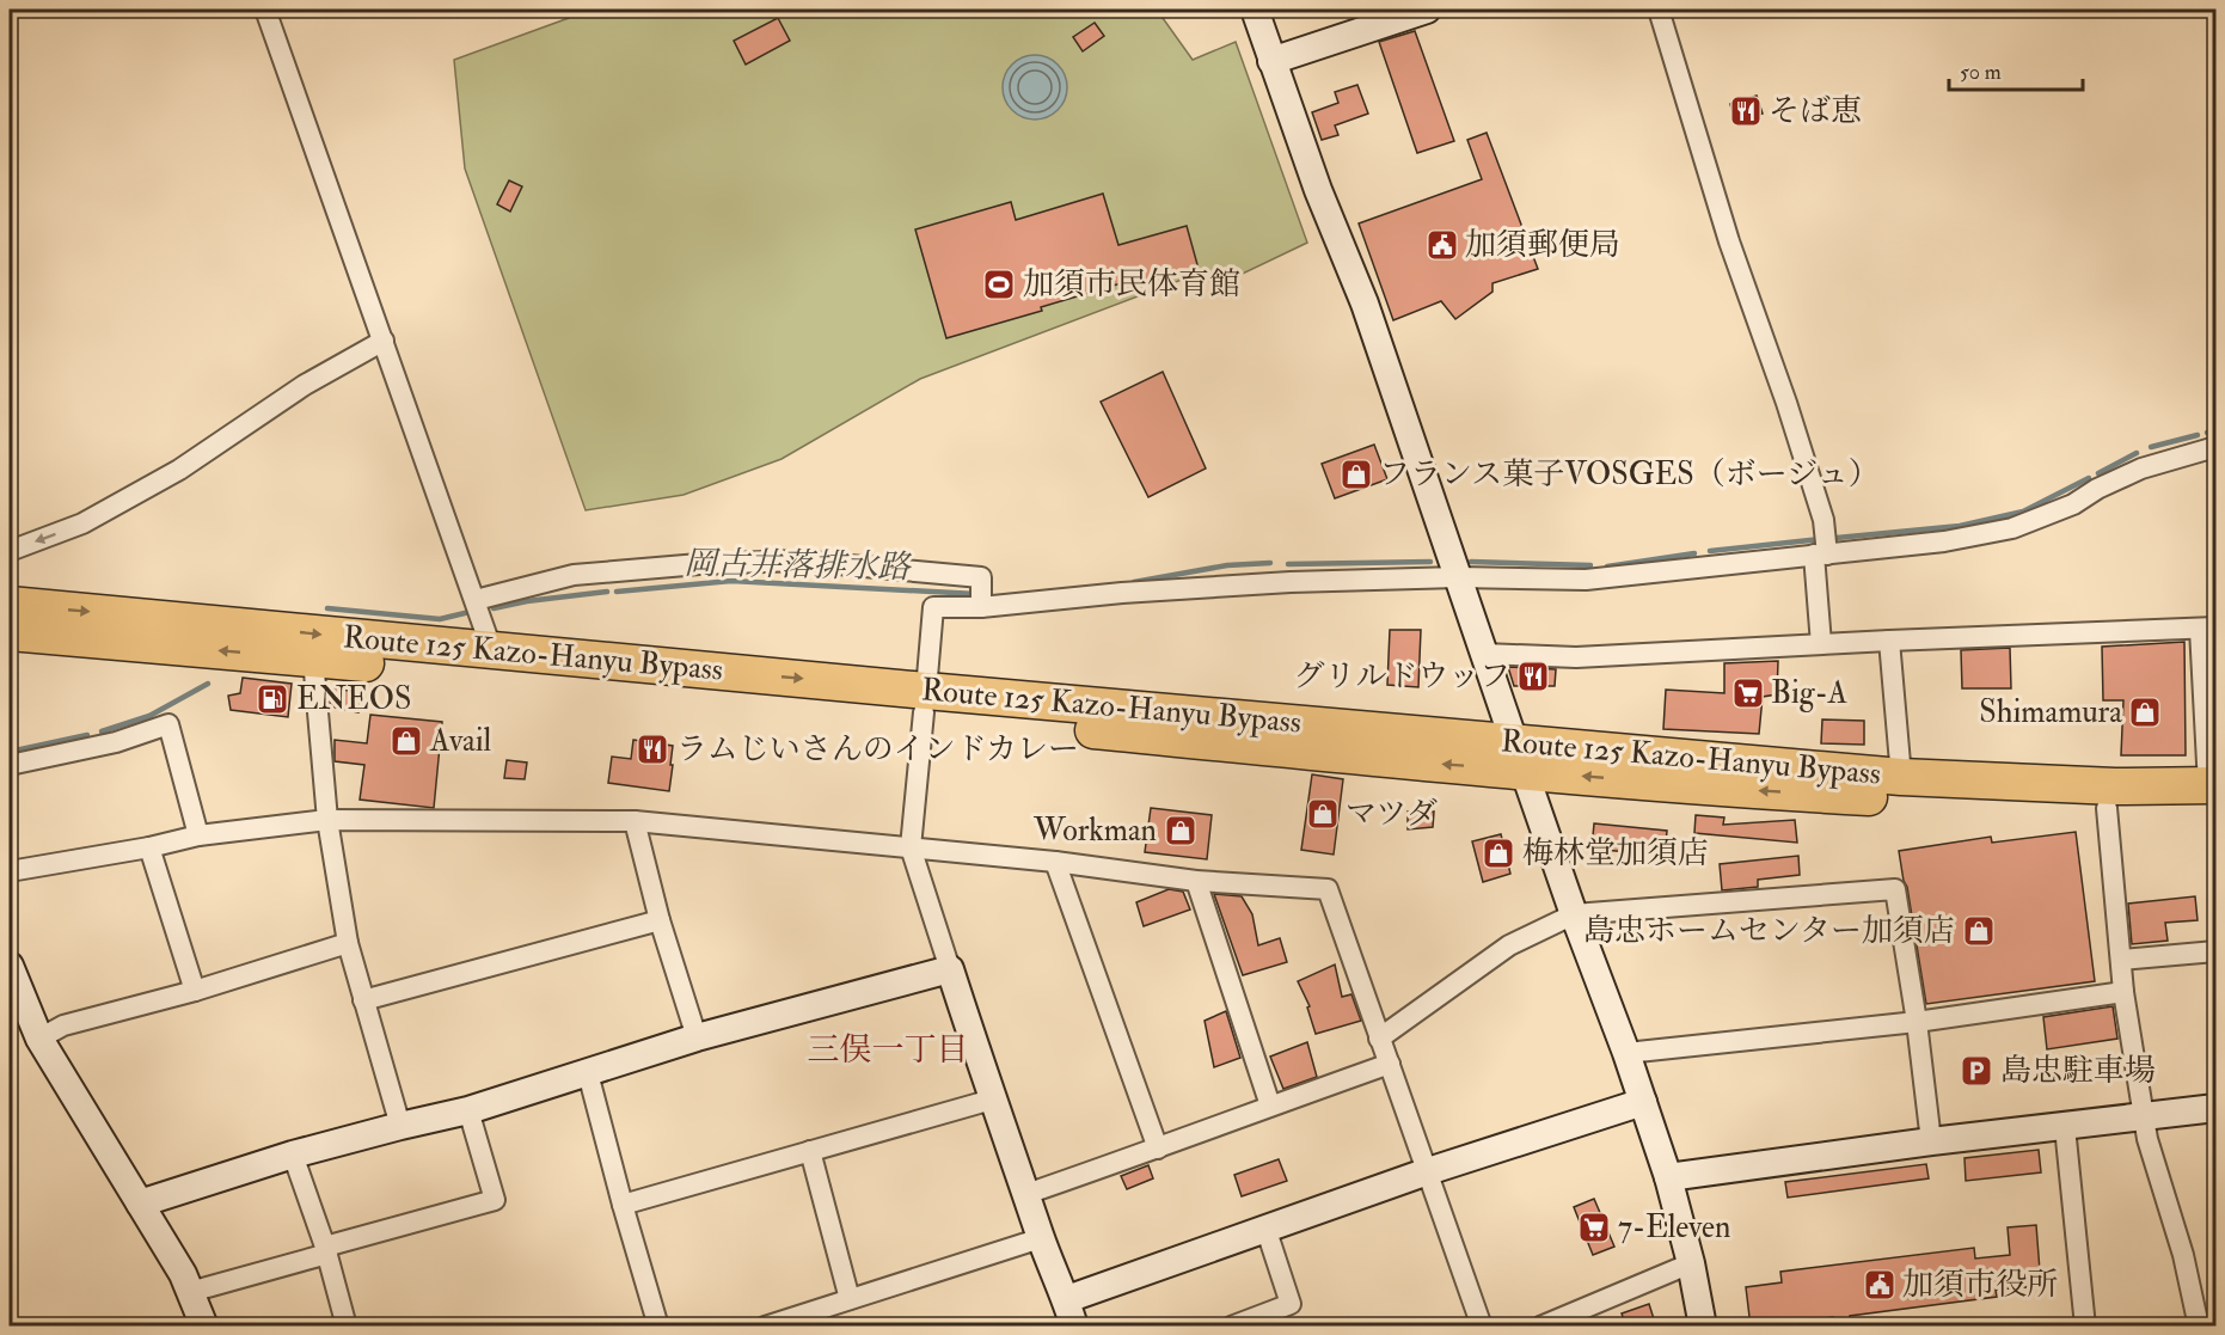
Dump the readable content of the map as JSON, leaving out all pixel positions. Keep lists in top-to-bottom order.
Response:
{
  "streets": {
    "highway": ["Route 125 Kazo-Hanyu Bypass"]
  },
  "districts": ["三俣一丁目"],
  "water": ["岡古井落排水路"],
  "places": {
    "restaurant": ["そば恵", "グリルドウッフ", "ラムじいさんのインドカレー"],
    "public building": ["加須郵便局", "加須市役所"],
    "sports": ["加須市民体育館"],
    "shop": [
      "フランス菓子VOSGES（ボージュ）",
      "Shimamura",
      "Avail",
      "マツダ",
      "Workman",
      "梅林堂加須店",
      "島忠ホームセンター加須店"
    ],
    "supermarket": ["Big-A", "7-Eleven"],
    "fuel station": ["ENEOS"],
    "parking": ["島忠駐車場"]
  },
  "scale_bar": "50 m"
}
